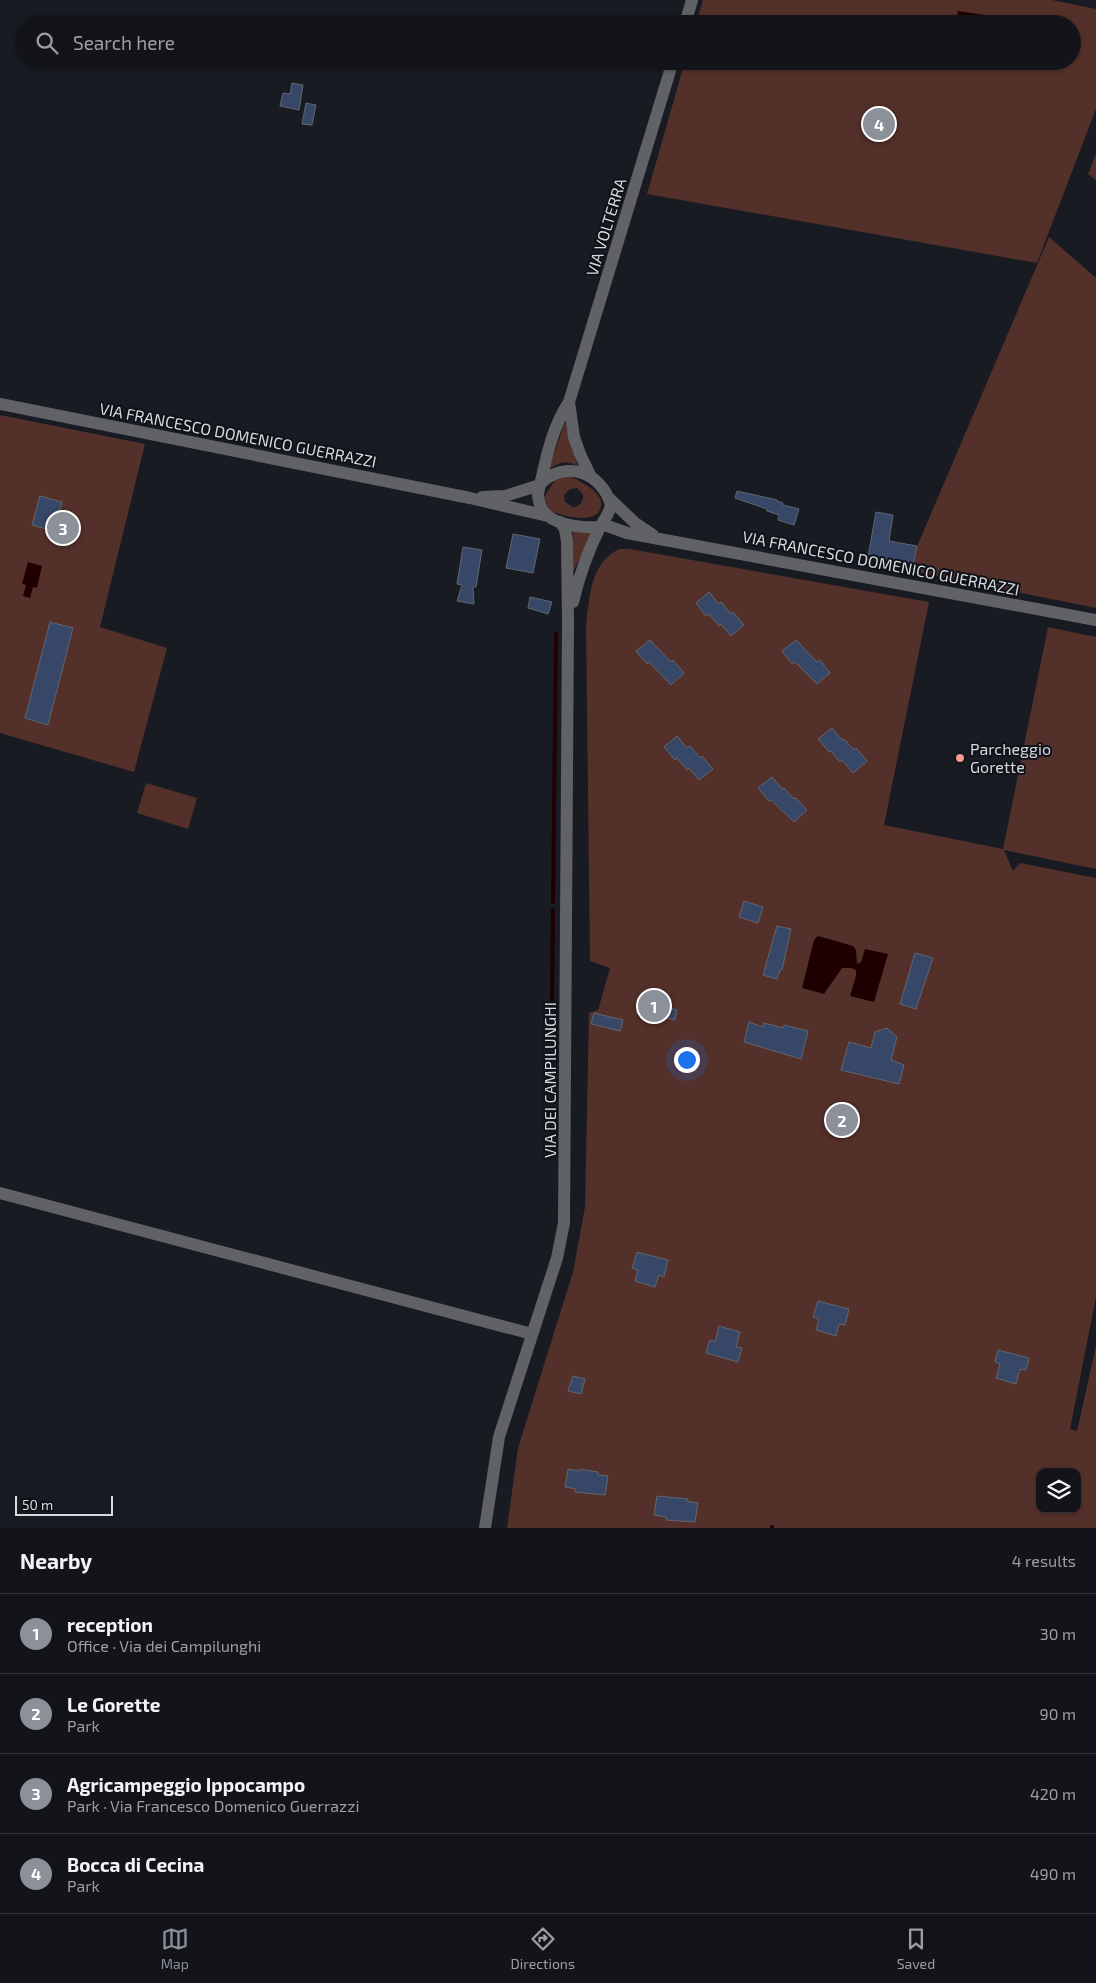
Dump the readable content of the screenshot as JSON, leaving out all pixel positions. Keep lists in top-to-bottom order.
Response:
{
  "streets": {
    "street": ["VIA VOLTERRA", "VIA FRANCESCO DOMENICO GUERRAZZI", "VIA DEI CAMPILUNGHI"]
  },
  "crossings": [
    ["VIA VOLTERRA", "VIA FRANCESCO DOMENICO GUERRAZZI"],
    ["VIA VOLTERRA", "VIA DEI CAMPILUNGHI"],
    ["VIA FRANCESCO DOMENICO GUERRAZZI", "VIA DEI CAMPILUNGHI"]
  ],
  "places": ["Parcheggio Gorette"],
  "scale_bar": "50 m",
  "page": {
    "search": "Search here",
    "pins": [
      "4",
      "3",
      "1",
      "2"
    ],
    "scale": "50 m",
    "heading": ["Nearby", "4 results"],
    "list": [
      {
        "mark": "1",
        "name": "reception",
        "note": "Office · Via dei Campilunghi",
        "value": "30 m"
      },
      {
        "mark": "2",
        "name": "Le Gorette",
        "note": "Park",
        "value": "90 m"
      },
      {
        "mark": "3",
        "name": "Agricampeggio Ippocampo",
        "note": "Park · Via Francesco Domenico Guerrazzi",
        "value": "420 m"
      },
      {
        "mark": "4",
        "name": "Bocca di Cecina",
        "note": "Park",
        "value": "490 m"
      }
    ],
    "nav": ["Map", "Directions", "Saved"]
  }
}
